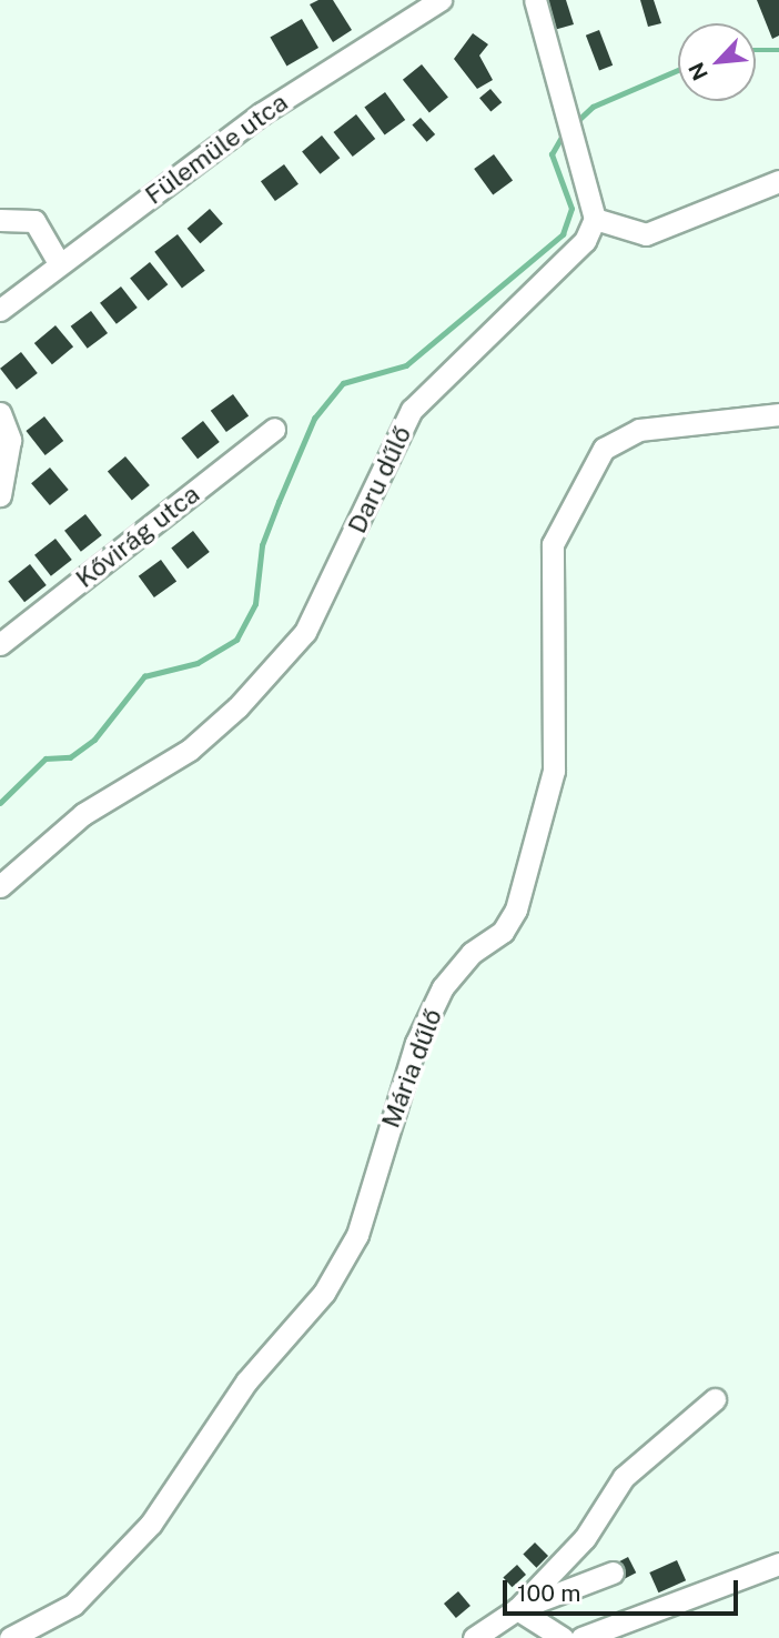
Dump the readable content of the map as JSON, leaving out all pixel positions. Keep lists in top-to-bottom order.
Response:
{
  "streets": {
    "street": [
      "Fülemüle utca",
      "Daru dűlő",
      "Kővirág utca",
      "Mária dűlő"
    ]
  },
  "scale_bar": "100 m",
  "north": "bottom left"
}
